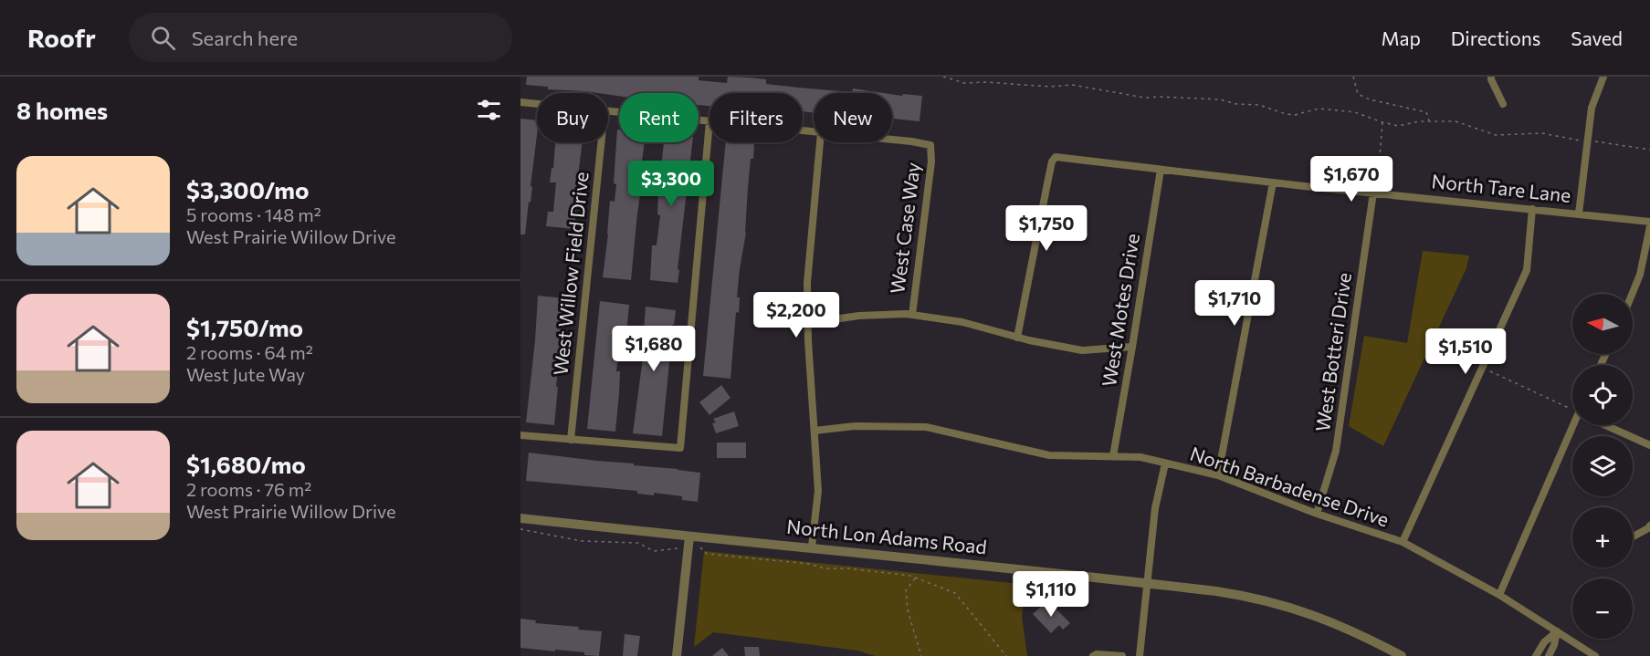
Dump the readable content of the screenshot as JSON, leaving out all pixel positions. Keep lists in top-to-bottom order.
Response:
{
  "streets": {
    "street": [
      "North Tare Lane",
      "West Case Way",
      "West Willow Field Drive",
      "West Motes Drive",
      "West Botteri Drive",
      "North Barbadense Drive",
      "North Lon Adams Road"
    ]
  },
  "crossings": [
    ["North Tare Lane", "West Motes Drive"],
    ["North Tare Lane", "West Botteri Drive"],
    ["West Motes Drive", "North Barbadense Drive"],
    ["West Botteri Drive", "North Barbadense Drive"]
  ],
  "north": "left",
  "page": {
    "header": "Roofr",
    "search": "Search here",
    "nav": ["Map", "Directions", "Saved"],
    "heading": "8 homes",
    "chip": [
      "Buy",
      "Rent",
      "Filters",
      "New"
    ],
    "list": [
      {
        "name": "$3,300/mo",
        "note": "5 rooms · 148 m² · West Prairie Willow Drive"
      },
      {
        "name": "$1,750/mo",
        "note": "2 rooms · 64 m² · West Jute Way"
      },
      {
        "name": "$1,680/mo",
        "note": "2 rooms · 76 m² · West Prairie Willow Drive"
      }
    ],
    "price": [
      "$1,670",
      "$3,300",
      "$1,750",
      "$1,710",
      "$2,200",
      "$1,680",
      "$1,510",
      "$1,110"
    ],
    "map_buttons": ["+", "−"]
  }
}
